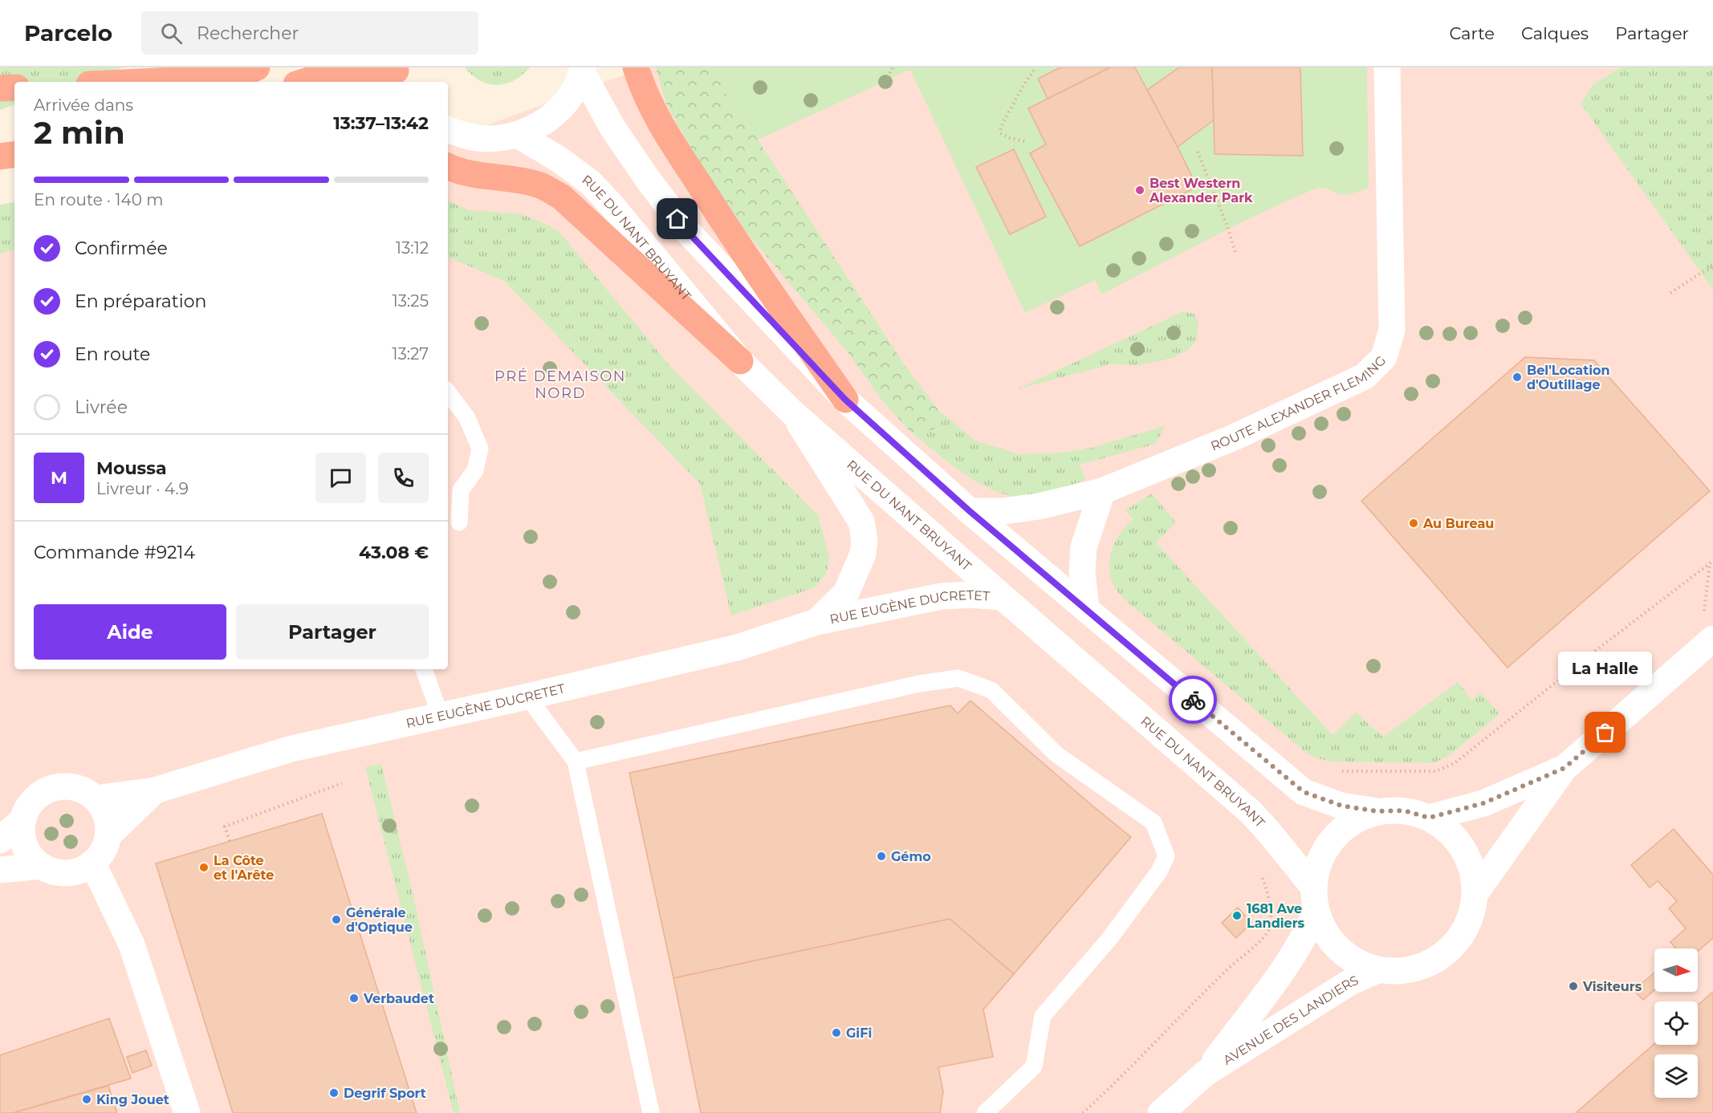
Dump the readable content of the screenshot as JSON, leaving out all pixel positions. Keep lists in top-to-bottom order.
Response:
{
  "streets": {
    "main road": [
      "RUE DU NANT BRUYANT",
      "ROUTE ALEXANDER FLEMING",
      "RUE EUGÈNE DUCRETET",
      "AVENUE DES LANDIERS"
    ]
  },
  "crossings": [
    ["RUE DU NANT BRUYANT", "RUE EUGÈNE DUCRETET"],
    ["RUE DU NANT BRUYANT", "AVENUE DES LANDIERS"]
  ],
  "districts": ["PRÉ DEMAISON NORD"],
  "places": [
    "Best Western Alexander Park",
    "Bel'Location d'Outillage",
    "Au Bureau",
    "La Halle",
    "Gémo",
    "La Côte et l'Arête",
    "1681 Ave Landiers",
    "Générale d'Optique",
    "Visiteurs",
    "Verbaudet",
    "GiFi",
    "Degrif Sport",
    "King Jouet"
  ],
  "north": "right",
  "page": {
    "header": "Parcelo",
    "search": "Rechercher",
    "nav": ["Carte", "Calques", "Partager"],
    "heading": ["2 min", "Arrivée dans", "13:37–13:42"],
    "panel": [
      "Moussa",
      "Livreur · 4.9",
      "Commande #9214",
      "43.08 €"
    ],
    "bar": "En route · 140 m",
    "list": [
      ["Confirmée", "13:12"],
      ["En préparation", "13:25"],
      ["En route", "13:27"],
      "Livrée"
    ],
    "round": "M",
    "buttons": ["Aide", "Partager"],
    "bubble": "La Halle"
  }
}
